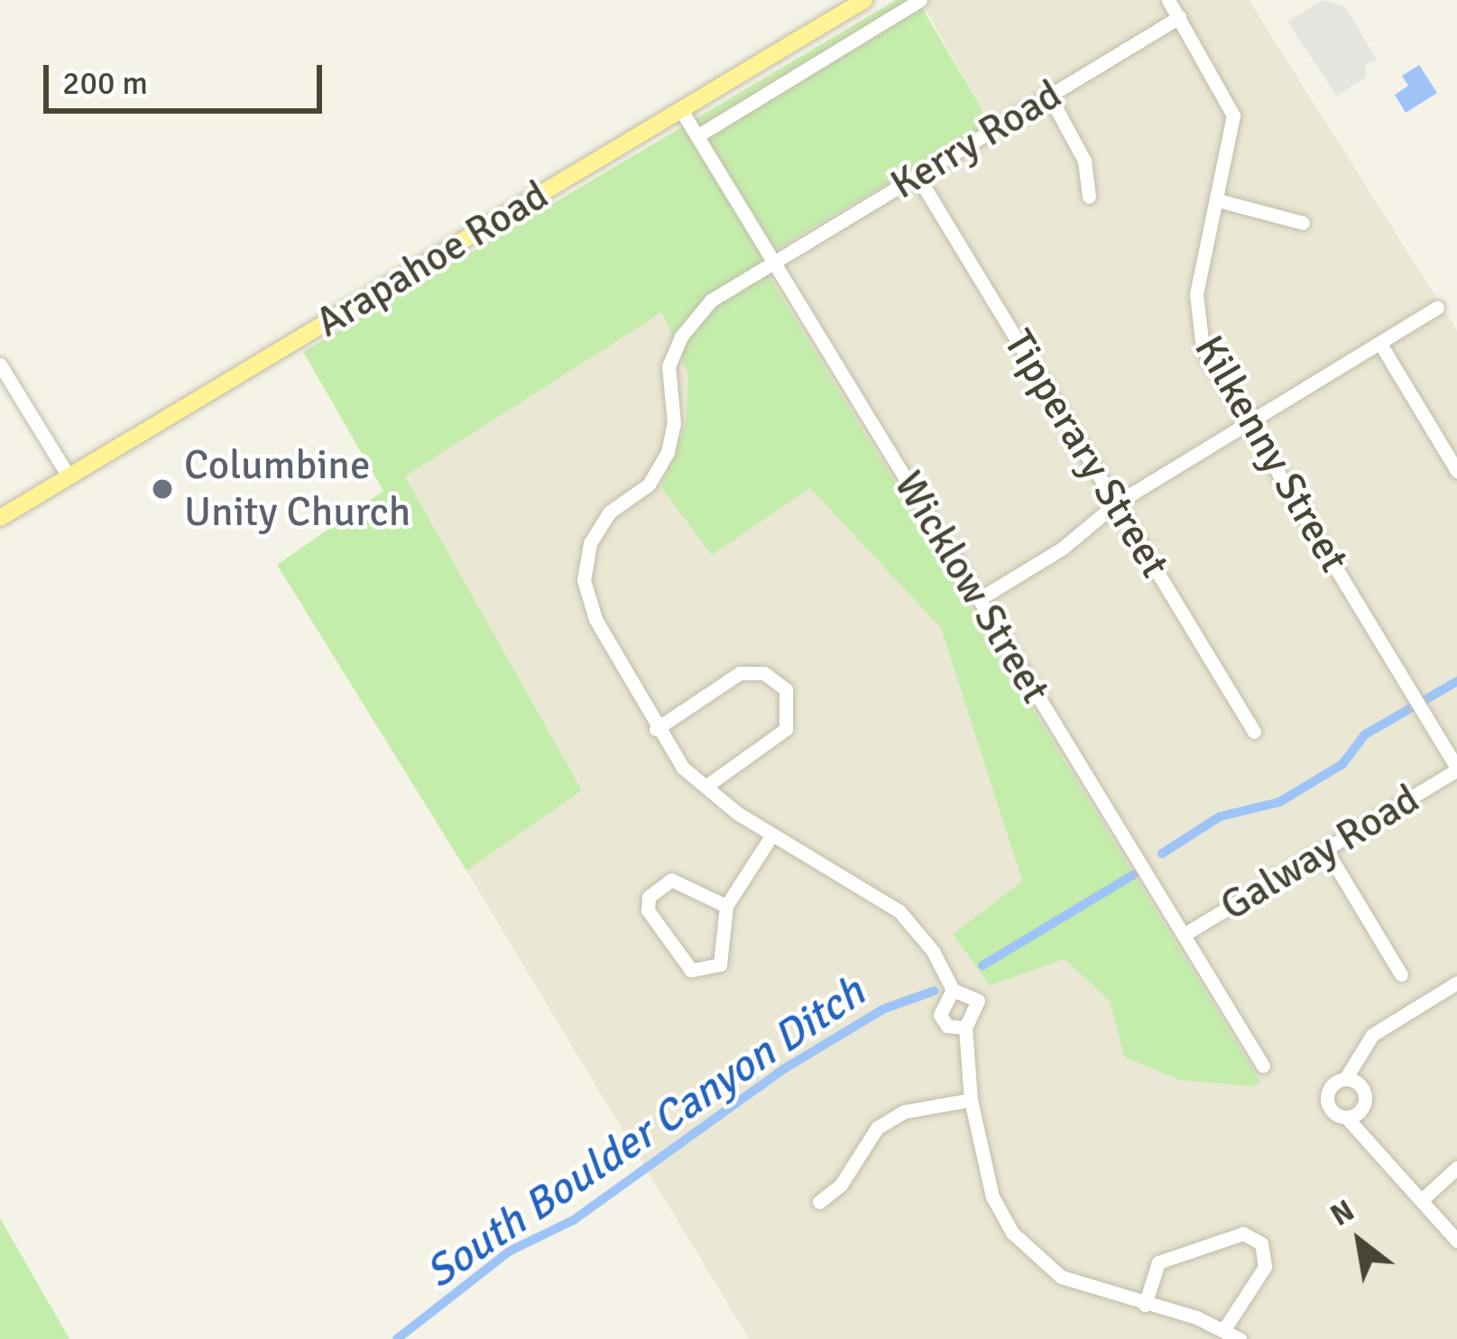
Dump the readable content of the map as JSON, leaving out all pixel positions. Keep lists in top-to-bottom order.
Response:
{
  "streets": {
    "main road": ["Arapahoe Road"],
    "street": [
      "Kerry Road",
      "Tipperary Street",
      "Kilkenny Street",
      "Wicklow Street",
      "Galway Road"
    ]
  },
  "crossings": [
    ["Kerry Road", "Tipperary Street"],
    ["Kerry Road", "Kilkenny Street"],
    ["Kerry Road", "Wicklow Street"],
    ["Arapahoe Road", "Wicklow Street"],
    ["Kilkenny Street", "Galway Road"],
    ["Wicklow Street", "Galway Road"]
  ],
  "water": ["South Boulder Canyon Ditch"],
  "places": ["Columbine Unity Church"],
  "scale_bar": "200 m",
  "north": "top left"
}
